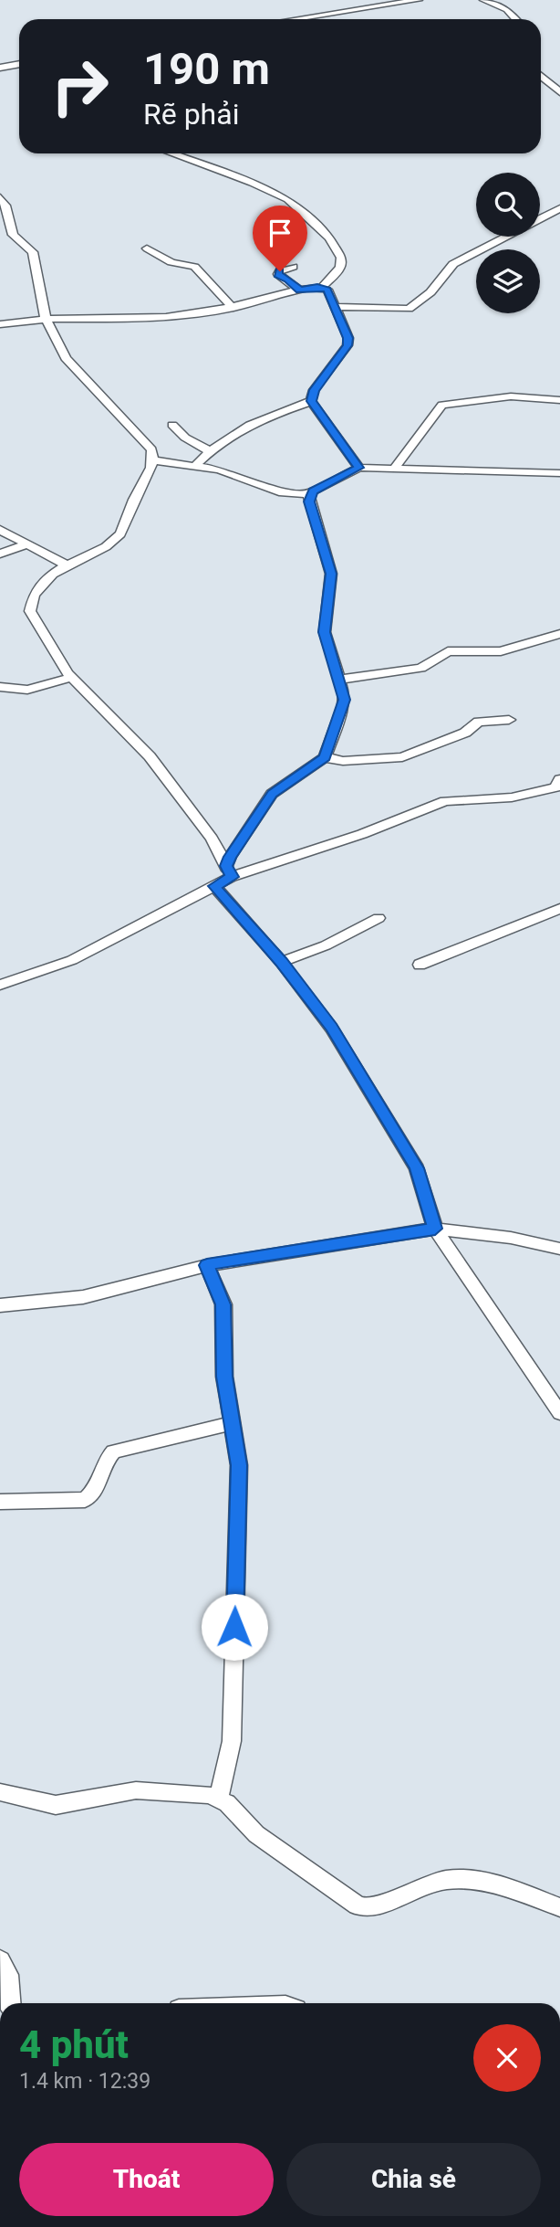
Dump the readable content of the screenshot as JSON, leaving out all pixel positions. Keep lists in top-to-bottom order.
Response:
{
  "page": {
    "turn": ["190 m", "Rẽ phải"],
    "heading": ["4 phút", "1.4 km · 12:39"],
    "buttons": ["Thoát", "Chia sẻ"]
  }
}
